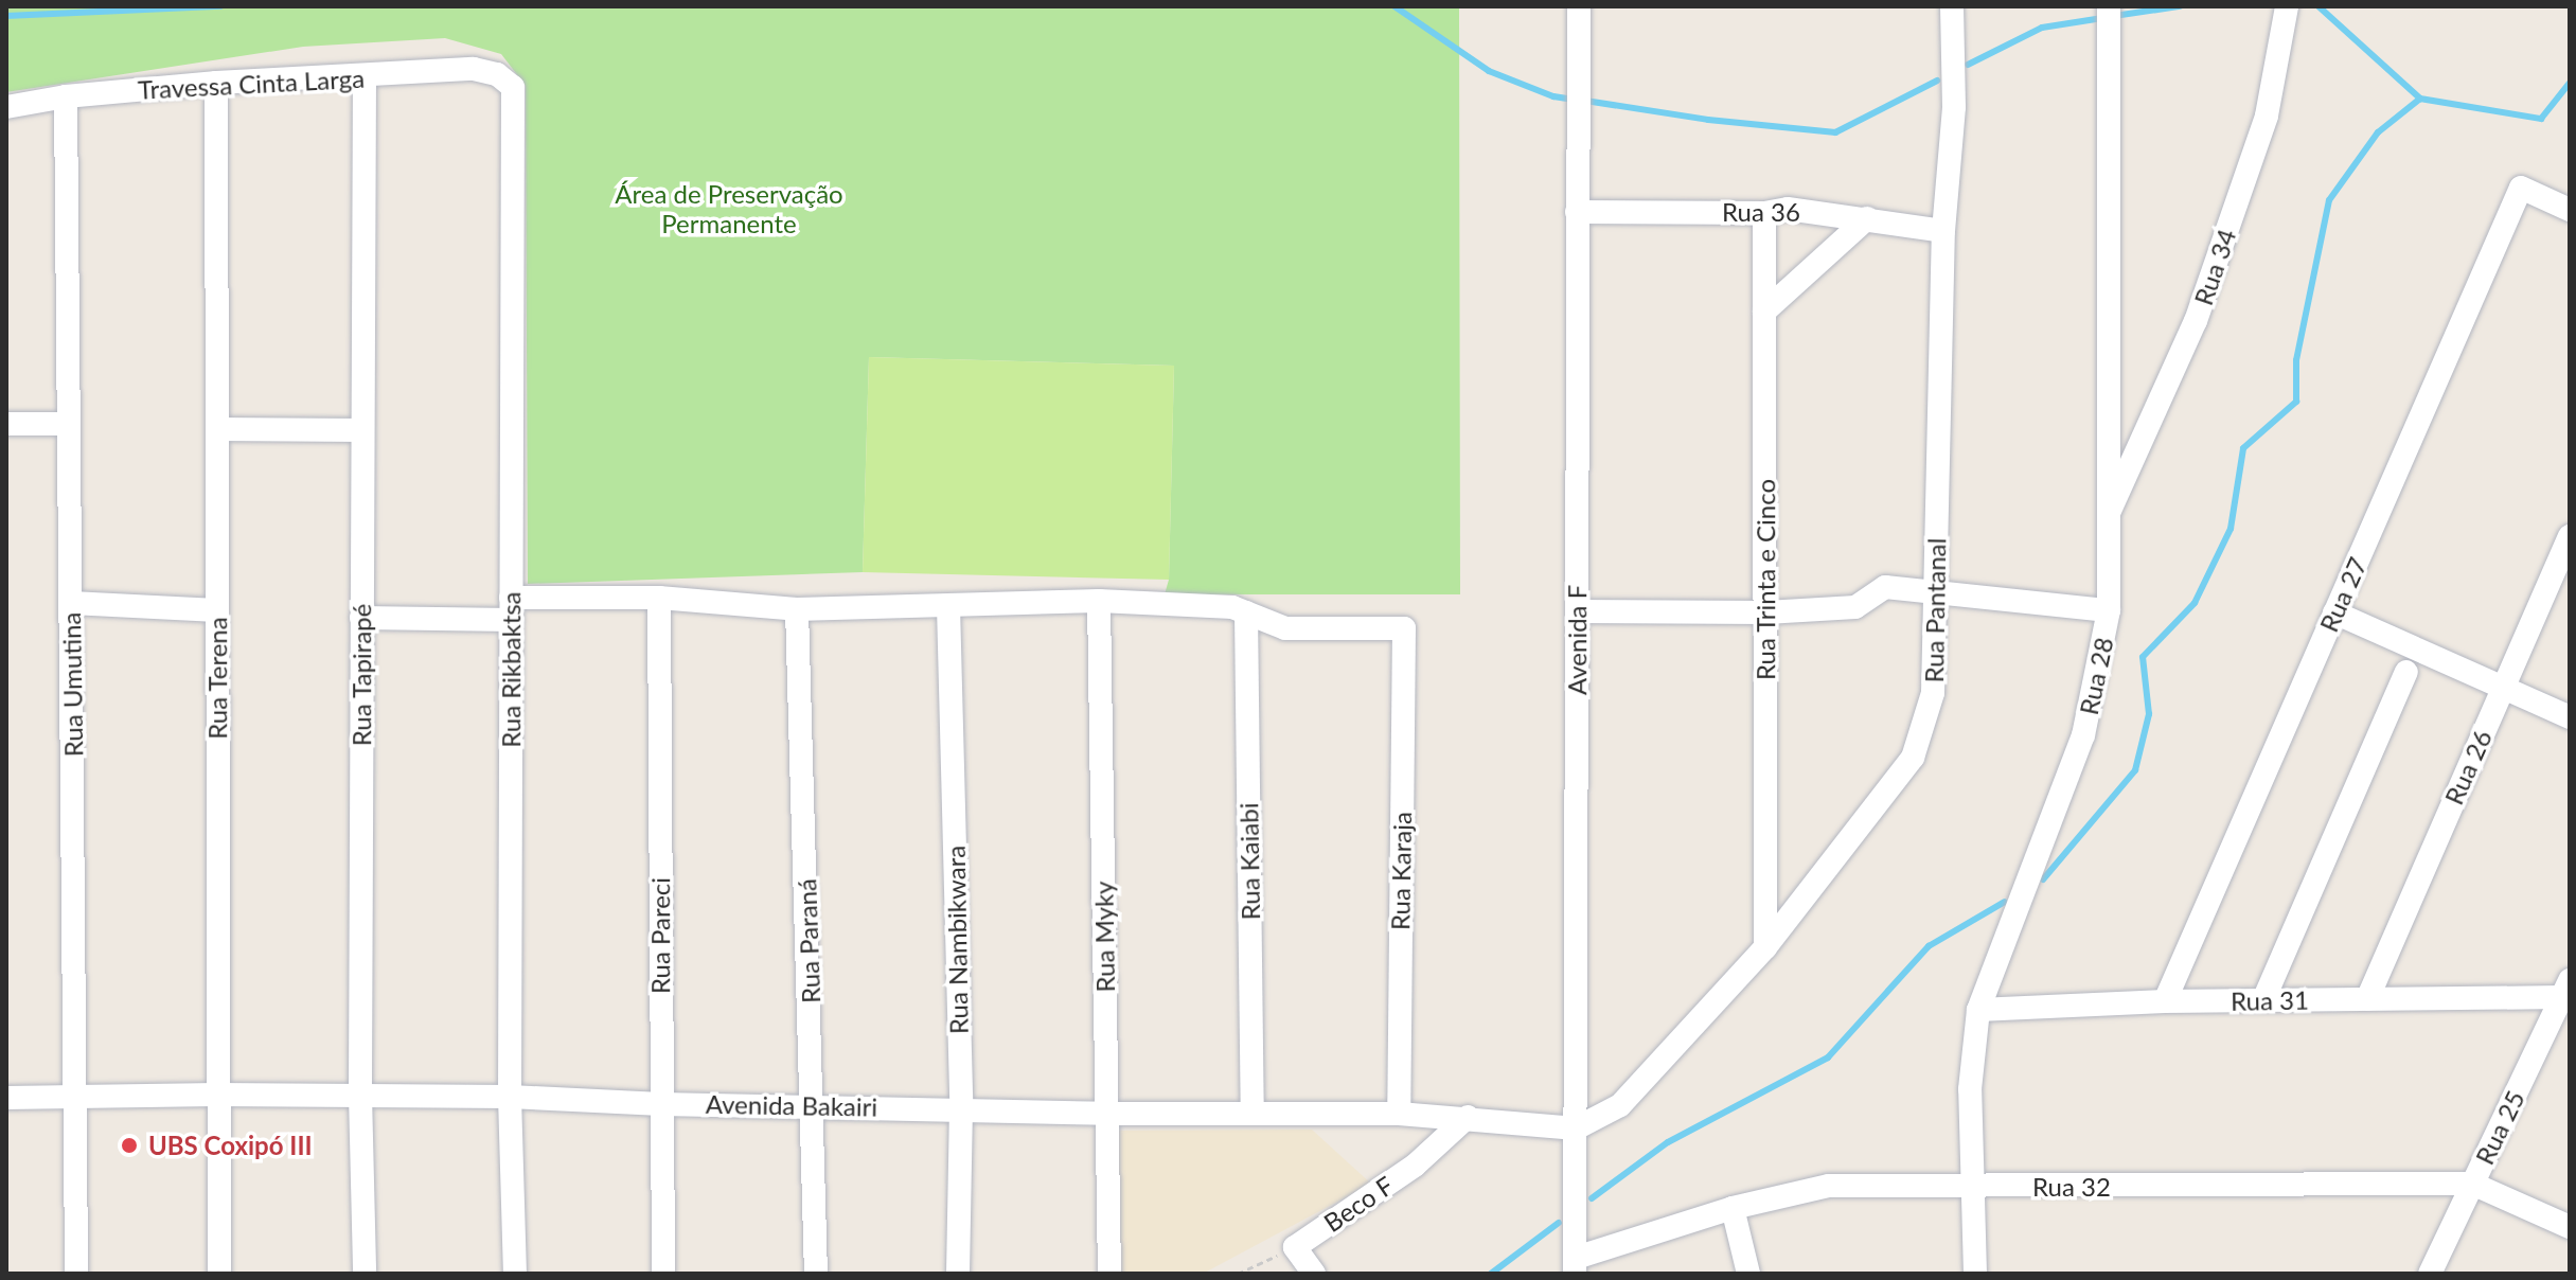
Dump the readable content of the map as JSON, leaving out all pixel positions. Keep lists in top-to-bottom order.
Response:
{
  "streets": {
    "street": [
      "Travessa Cinta Larga",
      "Rua 36",
      "Rua 34",
      "Rua Trinta e Cinco",
      "Rua 27",
      "Rua Pantanal",
      "Avenida F",
      "Rua Rikbaktsa",
      "Rua Tapirapé",
      "Rua 28",
      "Rua Terena",
      "Rua Umutina",
      "Rua 26",
      "Rua Kaiabi",
      "Rua Karaja",
      "Rua Pareci",
      "Rua Myky",
      "Rua Nambikwara",
      "Rua Paraná",
      "Rua 31",
      "Avenida Bakairi",
      "Rua 25",
      "Rua 32",
      "Beco F"
    ]
  },
  "crossings": [
    ["Travessa Cinta Larga", "Rua Rikbaktsa"],
    ["Travessa Cinta Larga", "Rua Tapirapé"],
    ["Travessa Cinta Larga", "Rua Terena"],
    ["Travessa Cinta Larga", "Rua Umutina"],
    ["Rua 36", "Rua Trinta e Cinco"],
    ["Rua 36", "Rua Pantanal"],
    ["Rua 36", "Avenida F"],
    ["Rua 34", "Rua 28"],
    ["Rua Trinta e Cinco", "Rua Pantanal"],
    ["Rua 27", "Rua 31"],
    ["Rua Pantanal", "Avenida F"],
    ["Rua Pantanal", "Avenida Bakairi"],
    ["Avenida F", "Avenida Bakairi"],
    ["Avenida F", "Rua 32"],
    ["Rua Rikbaktsa", "Avenida Bakairi"],
    ["Rua Tapirapé", "Avenida Bakairi"],
    ["Rua 28", "Rua 31"],
    ["Rua 28", "Rua 32"],
    ["Rua Terena", "Avenida Bakairi"],
    ["Rua Umutina", "Avenida Bakairi"],
    ["Rua 26", "Rua 31"],
    ["Rua Kaiabi", "Rua Karaja"],
    ["Rua Kaiabi", "Avenida Bakairi"],
    ["Rua Karaja", "Avenida Bakairi"],
    ["Rua Pareci", "Avenida Bakairi"],
    ["Rua Myky", "Avenida Bakairi"],
    ["Rua Nambikwara", "Avenida Bakairi"],
    ["Rua Paraná", "Avenida Bakairi"],
    ["Rua 31", "Rua 25"],
    ["Avenida Bakairi", "Beco F"],
    ["Rua 25", "Rua 32"]
  ],
  "parks": ["Área de Preservação Permanente"],
  "places": ["UBS Coxipó III"]
}
